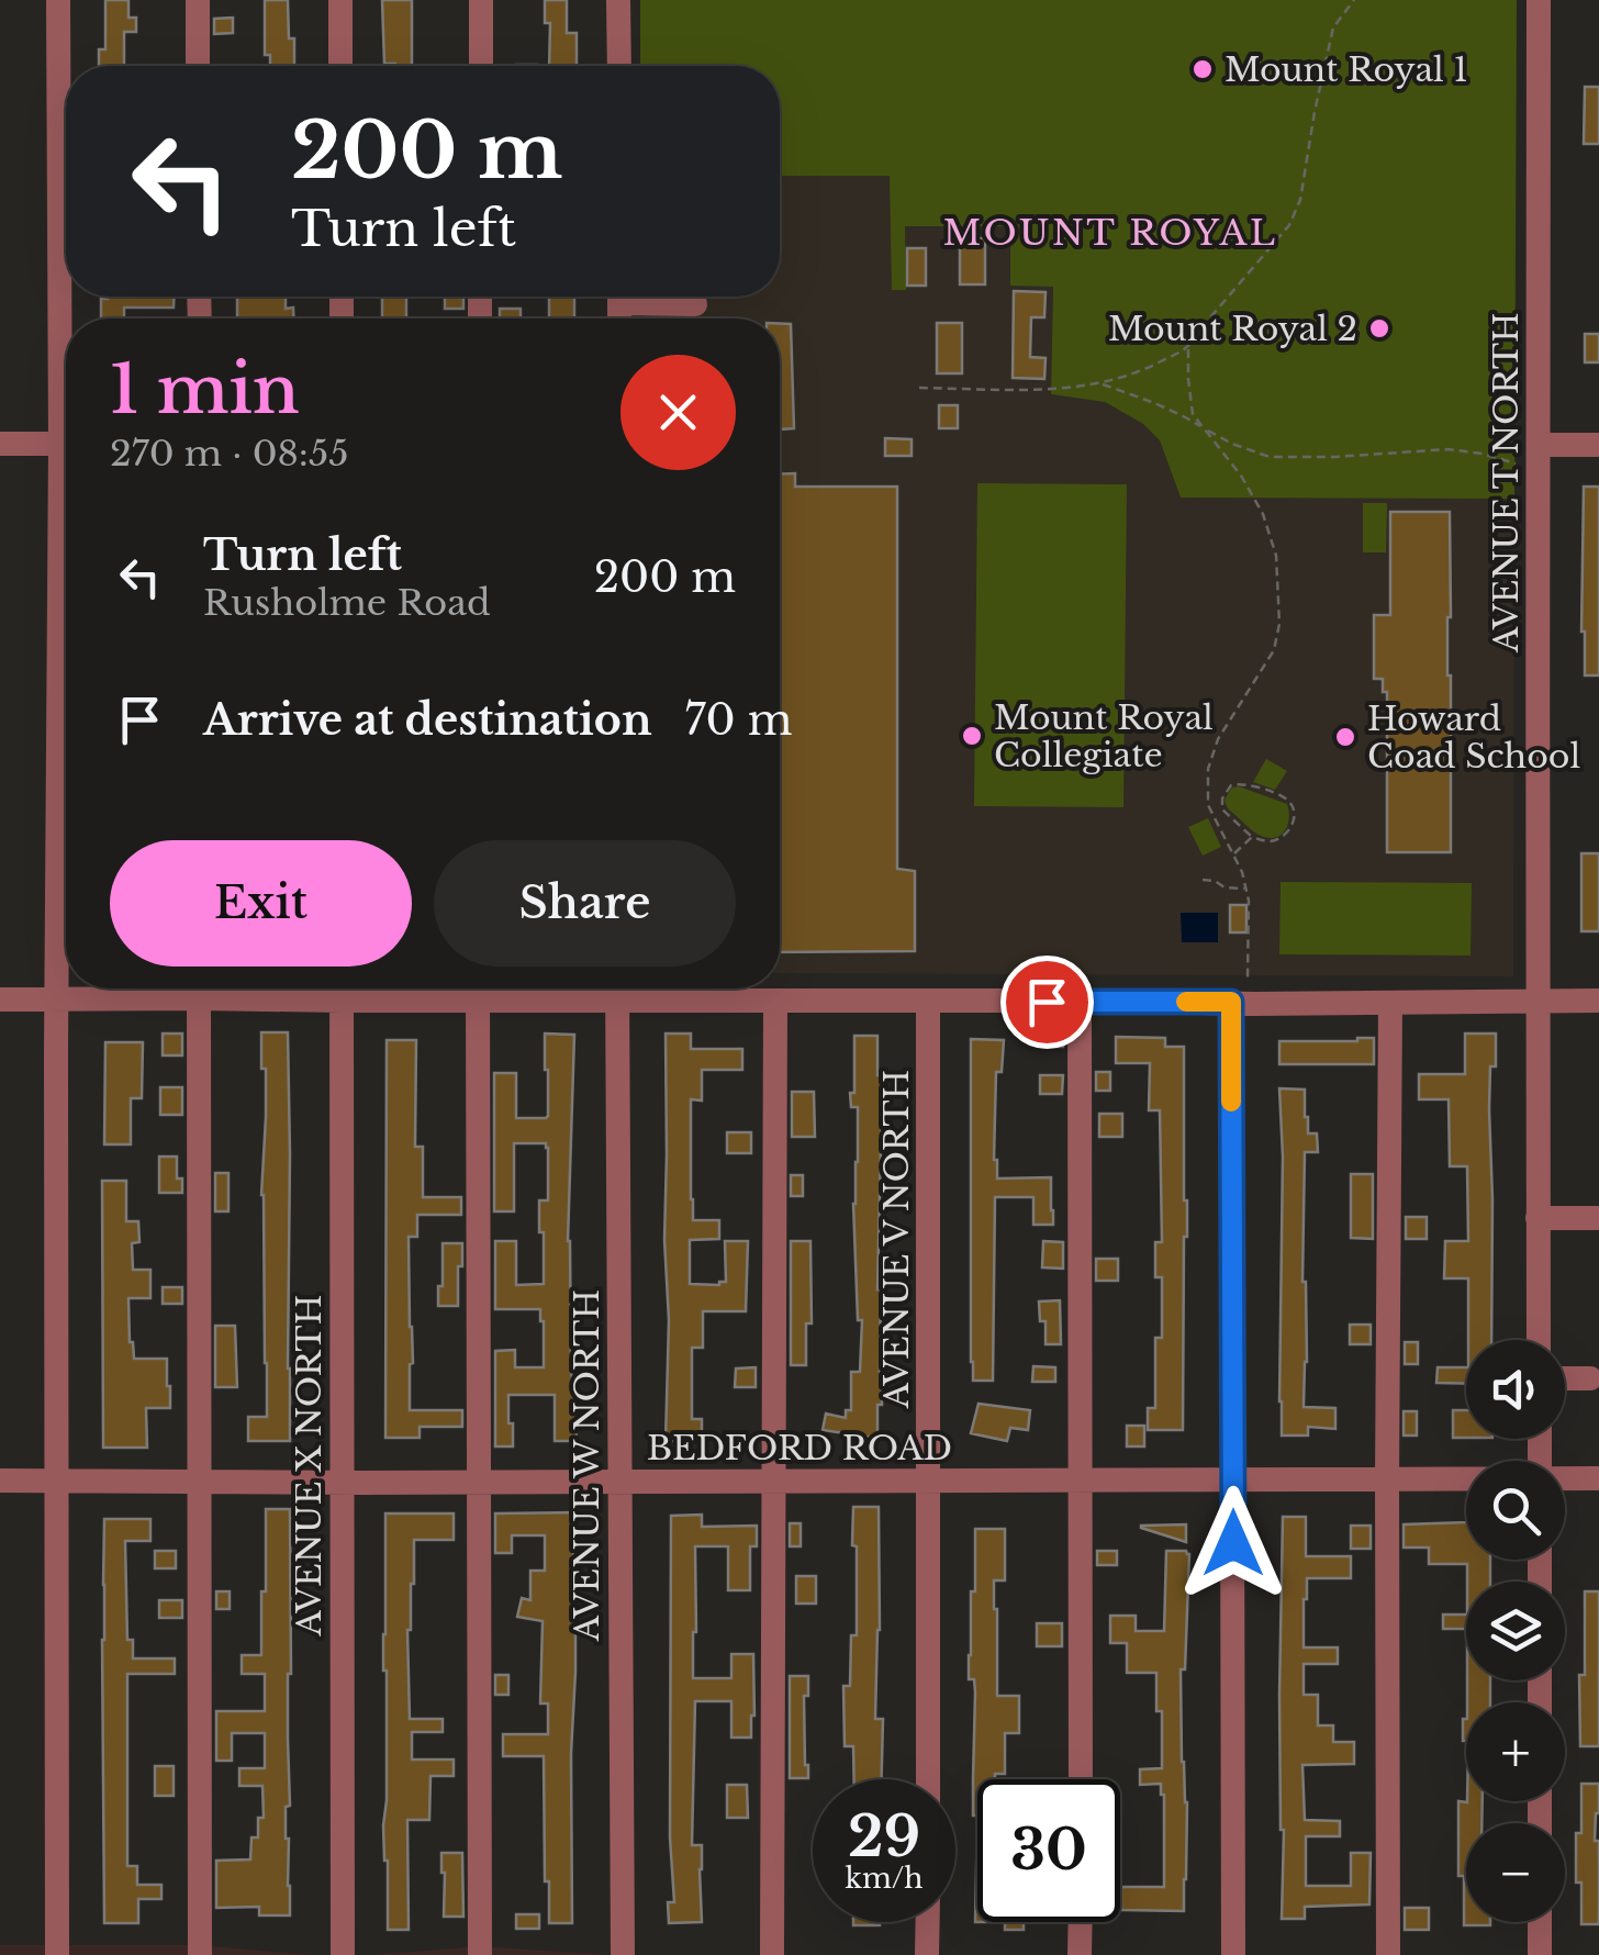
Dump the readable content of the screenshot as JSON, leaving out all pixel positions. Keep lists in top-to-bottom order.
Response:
{
  "streets": {
    "street": [
      "AVENUE T NORTH",
      "AVENUE V NORTH",
      "BEDFORD ROAD",
      "AVENUE X NORTH",
      "AVENUE W NORTH"
    ]
  },
  "crossings": [
    ["AVENUE V NORTH", "BEDFORD ROAD"],
    ["BEDFORD ROAD", "AVENUE X NORTH"],
    ["BEDFORD ROAD", "AVENUE W NORTH"]
  ],
  "districts": ["MOUNT ROYAL"],
  "places": [
    "Mount Royal 1",
    "Mount Royal 2",
    "Mount Royal Collegiate",
    "Howard Coad School"
  ],
  "page": {
    "turn": ["200 m", "Turn left"],
    "heading": ["1 min", "270 m · 08:55"],
    "list": [
      {
        "name": "Turn left",
        "note": "Rusholme Road",
        "value": "200 m"
      },
      {
        "name": "Arrive at destination",
        "value": "70 m"
      }
    ],
    "buttons": ["Exit", "Share"],
    "map_buttons": ["+", "−"],
    "speed": "29 km/h",
    "limit": "30"
  }
}
